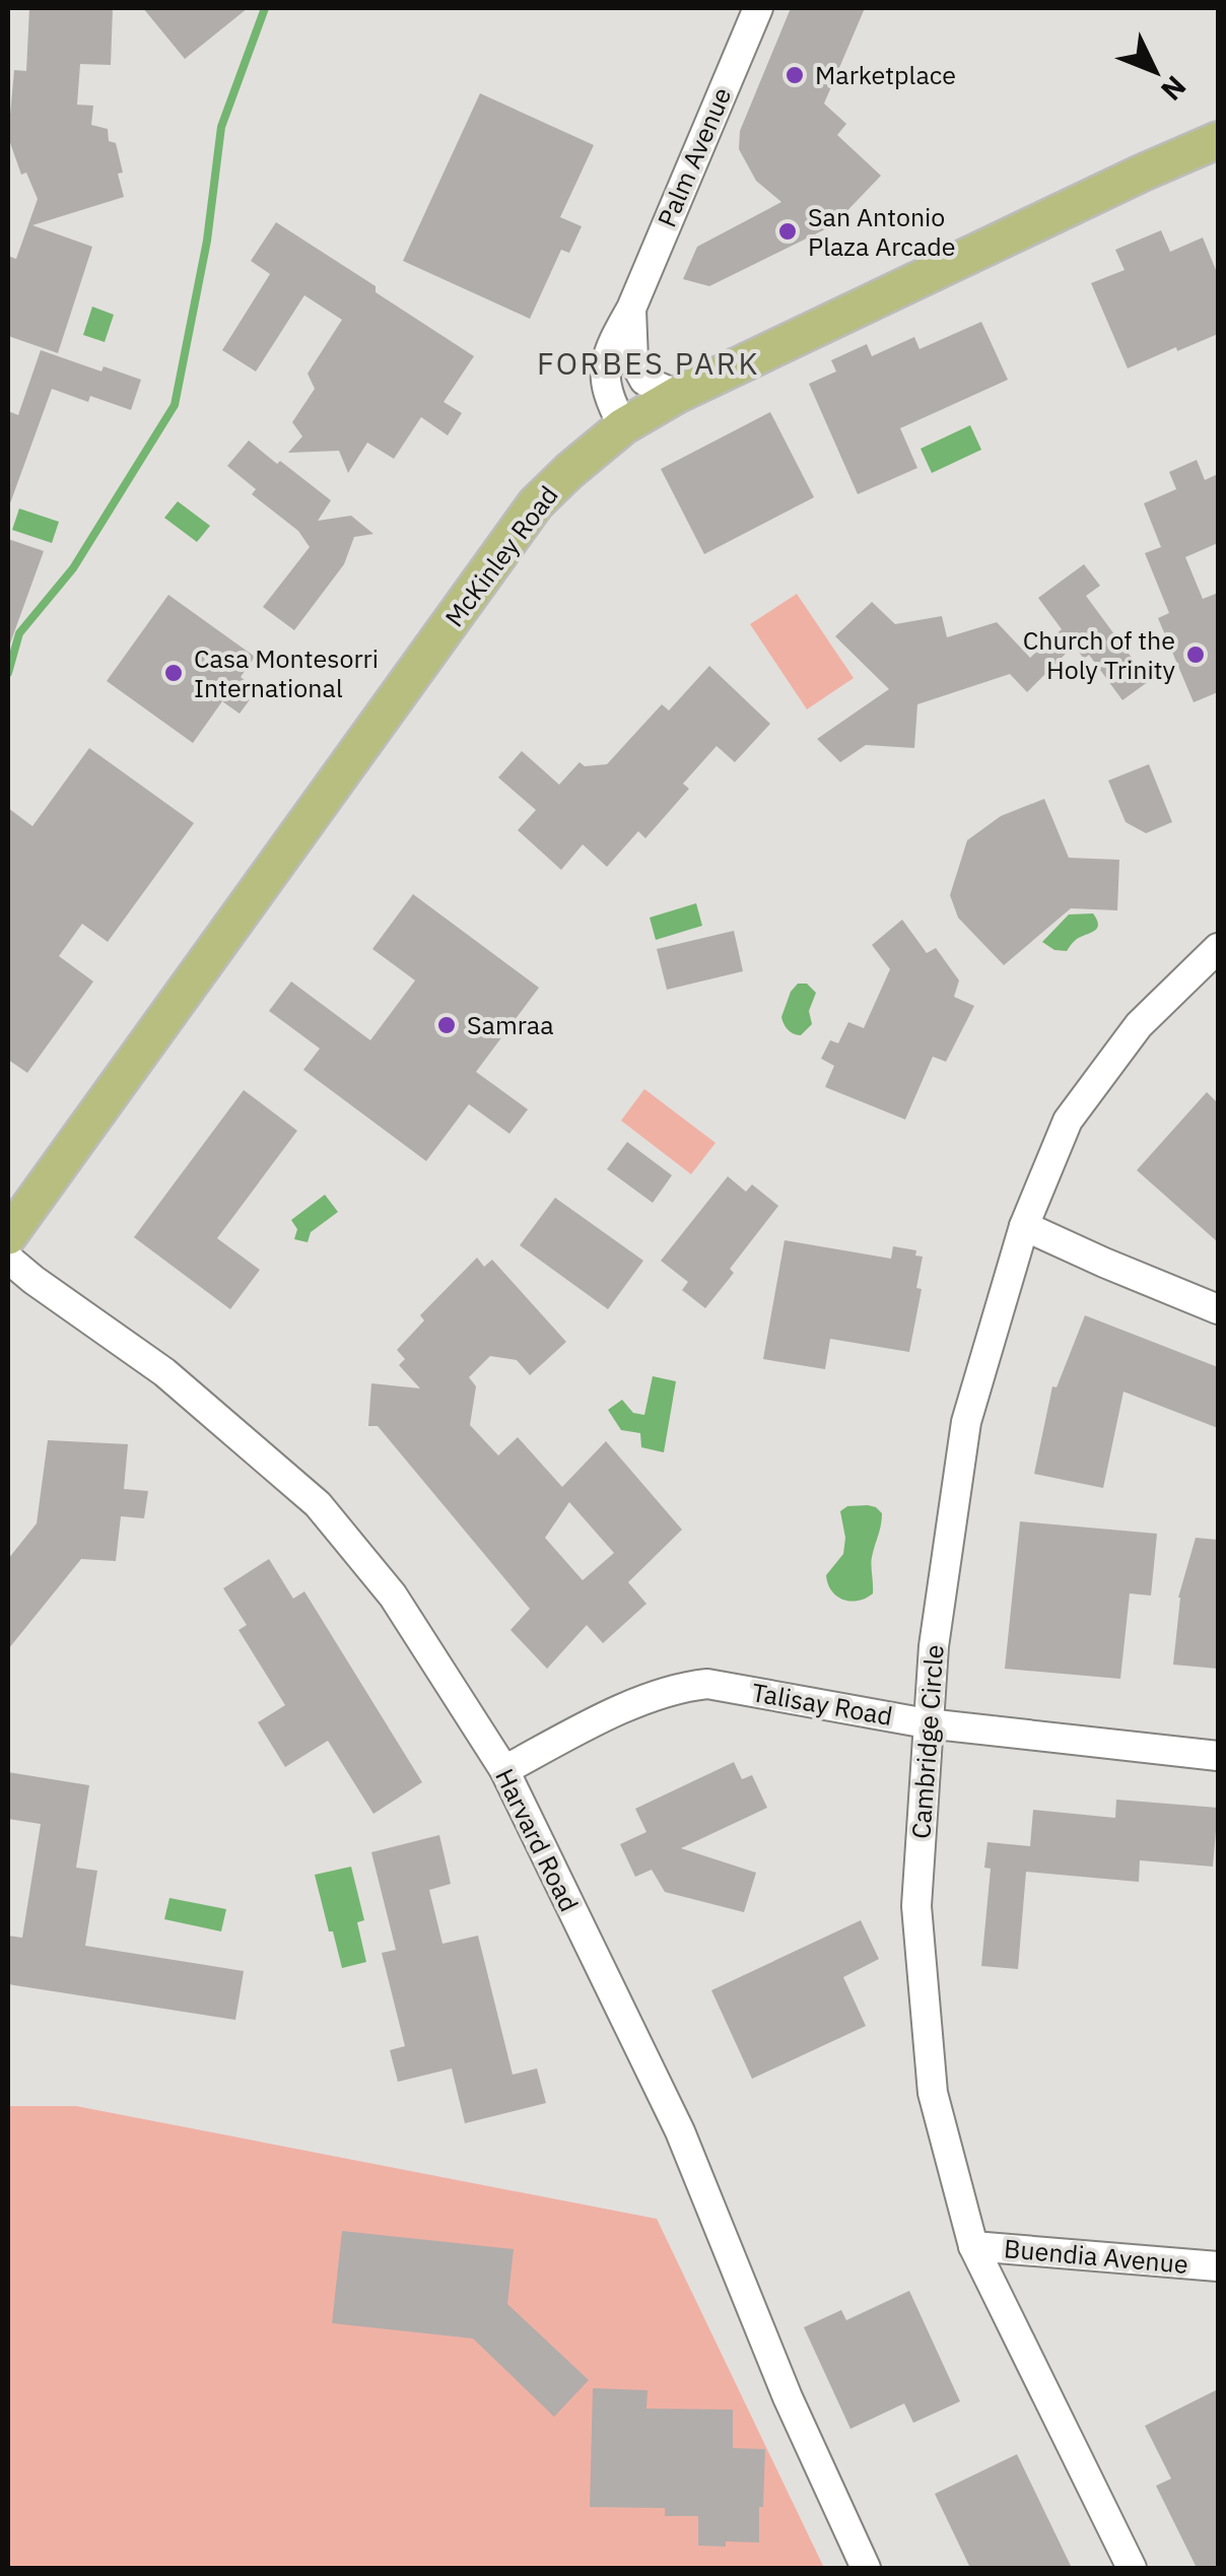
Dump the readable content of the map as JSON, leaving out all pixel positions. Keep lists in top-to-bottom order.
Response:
{
  "streets": {
    "main road": ["McKinley Road"],
    "street": [
      "Palm Avenue",
      "Talisay Road",
      "Cambridge Circle",
      "Harvard Road",
      "Buendia Avenue"
    ]
  },
  "crossings": [
    ["Palm Avenue", "McKinley Road"],
    ["Talisay Road", "Cambridge Circle"],
    ["Talisay Road", "Harvard Road"],
    ["Cambridge Circle", "Buendia Avenue"]
  ],
  "districts": ["FORBES PARK"],
  "places": [
    "Marketplace",
    "San Antonio Plaza Arcade",
    "Church of the Holy Trinity",
    "Casa Montesorri International",
    "Samraa"
  ],
  "north": "bottom right"
}
